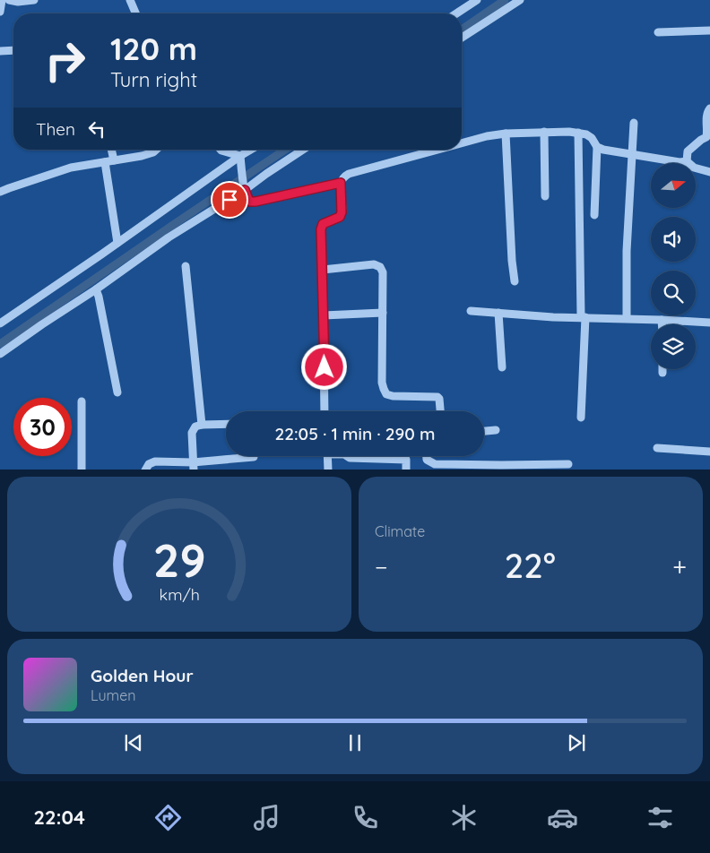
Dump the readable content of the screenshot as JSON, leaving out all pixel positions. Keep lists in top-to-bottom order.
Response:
{
  "north": "right",
  "page": {
    "turn": ["120 m", "Turn right"],
    "then": "Then",
    "limit": "30",
    "trip": "22:05 · 1 min · 290 m",
    "tile": "Climate",
    "heat": ["−", "22°", "+"],
    "song": ["Golden Hour", "Lumen"],
    "tabs": "22:04",
    "gauge": ["29", "km/h"]
  }
}
